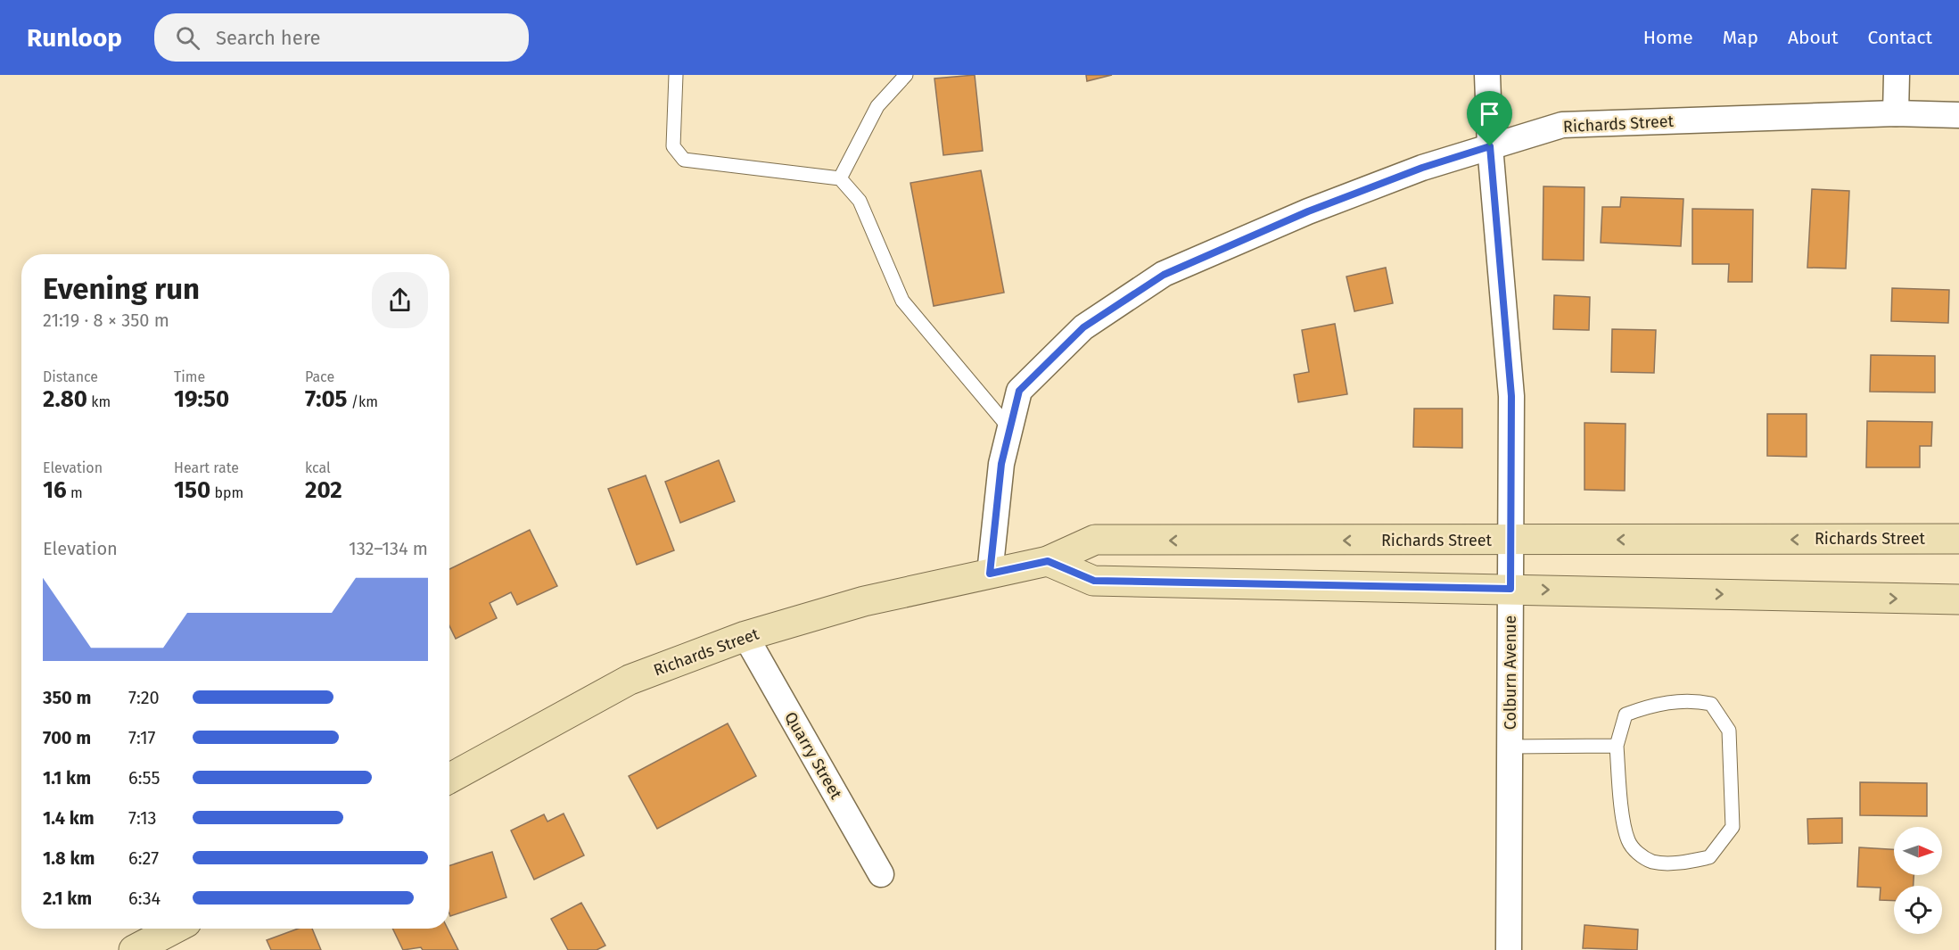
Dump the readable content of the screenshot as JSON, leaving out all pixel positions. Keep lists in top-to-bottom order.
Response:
{
  "streets": {
    "street": ["Richards Street", "Colburn Avenue", "Quarry Street"]
  },
  "crossings": [
    ["Richards Street", "Colburn Avenue"],
    ["Richards Street", "Quarry Street"]
  ],
  "north": "right",
  "page": {
    "header": "Runloop",
    "search": "Search here",
    "nav": [
      "Home",
      "Map",
      "About",
      "Contact"
    ],
    "heading": ["Evening run", "21:19 · 8 × 350 m"],
    "stats": [
      ["Distance", "2.80 km"],
      ["Time", "19:50"],
      ["Pace", "7:05 /km"],
      ["Elevation", "16 m"],
      ["Heart rate", "150 bpm"],
      ["kcal", "202"]
    ],
    "chart": ["Elevation", "132–134 m"],
    "list": [
      {
        "name": "350 m",
        "note": "7:20"
      },
      {
        "name": "700 m",
        "note": "7:17"
      },
      {
        "name": "1.1 km",
        "note": "6:55"
      },
      {
        "name": "1.4 km",
        "note": "7:13"
      },
      {
        "name": "1.8 km",
        "note": "6:27"
      },
      {
        "name": "2.1 km",
        "note": "6:34"
      }
    ]
  }
}
